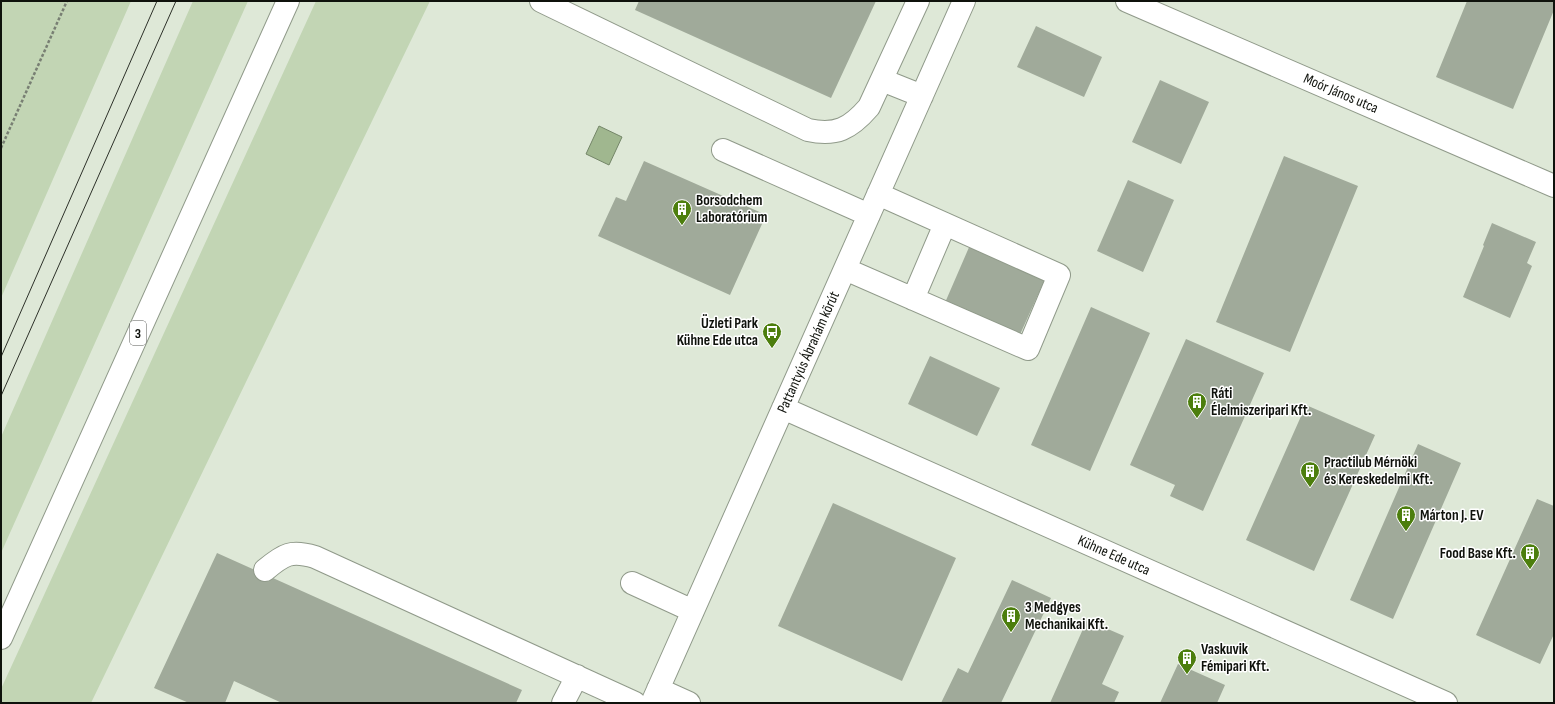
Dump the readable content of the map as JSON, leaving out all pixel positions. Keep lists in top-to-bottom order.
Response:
{
  "streets": {
    "street": [
      "Moór János utca",
      "3",
      "Pattantyús Ábrahám körút",
      "Kühne Ede utca"
    ]
  },
  "crossings": [
    ["Pattantyús Ábrahám körút", "Kühne Ede utca"]
  ],
  "places": {
    "building": [
      "Borsodchem Laboratórium",
      "Ráti Élelmiszeripari Kft.",
      "Practilub Mérnöki és Kereskedelmi Kft.",
      "Márton J. EV",
      "Food Base Kft.",
      "3 Medgyes Mechanikai Kft.",
      "Vaskuvik Fémipari Kft."
    ],
    "bus stop": ["Üzleti Park Kühne Ede utca"]
  }
}
